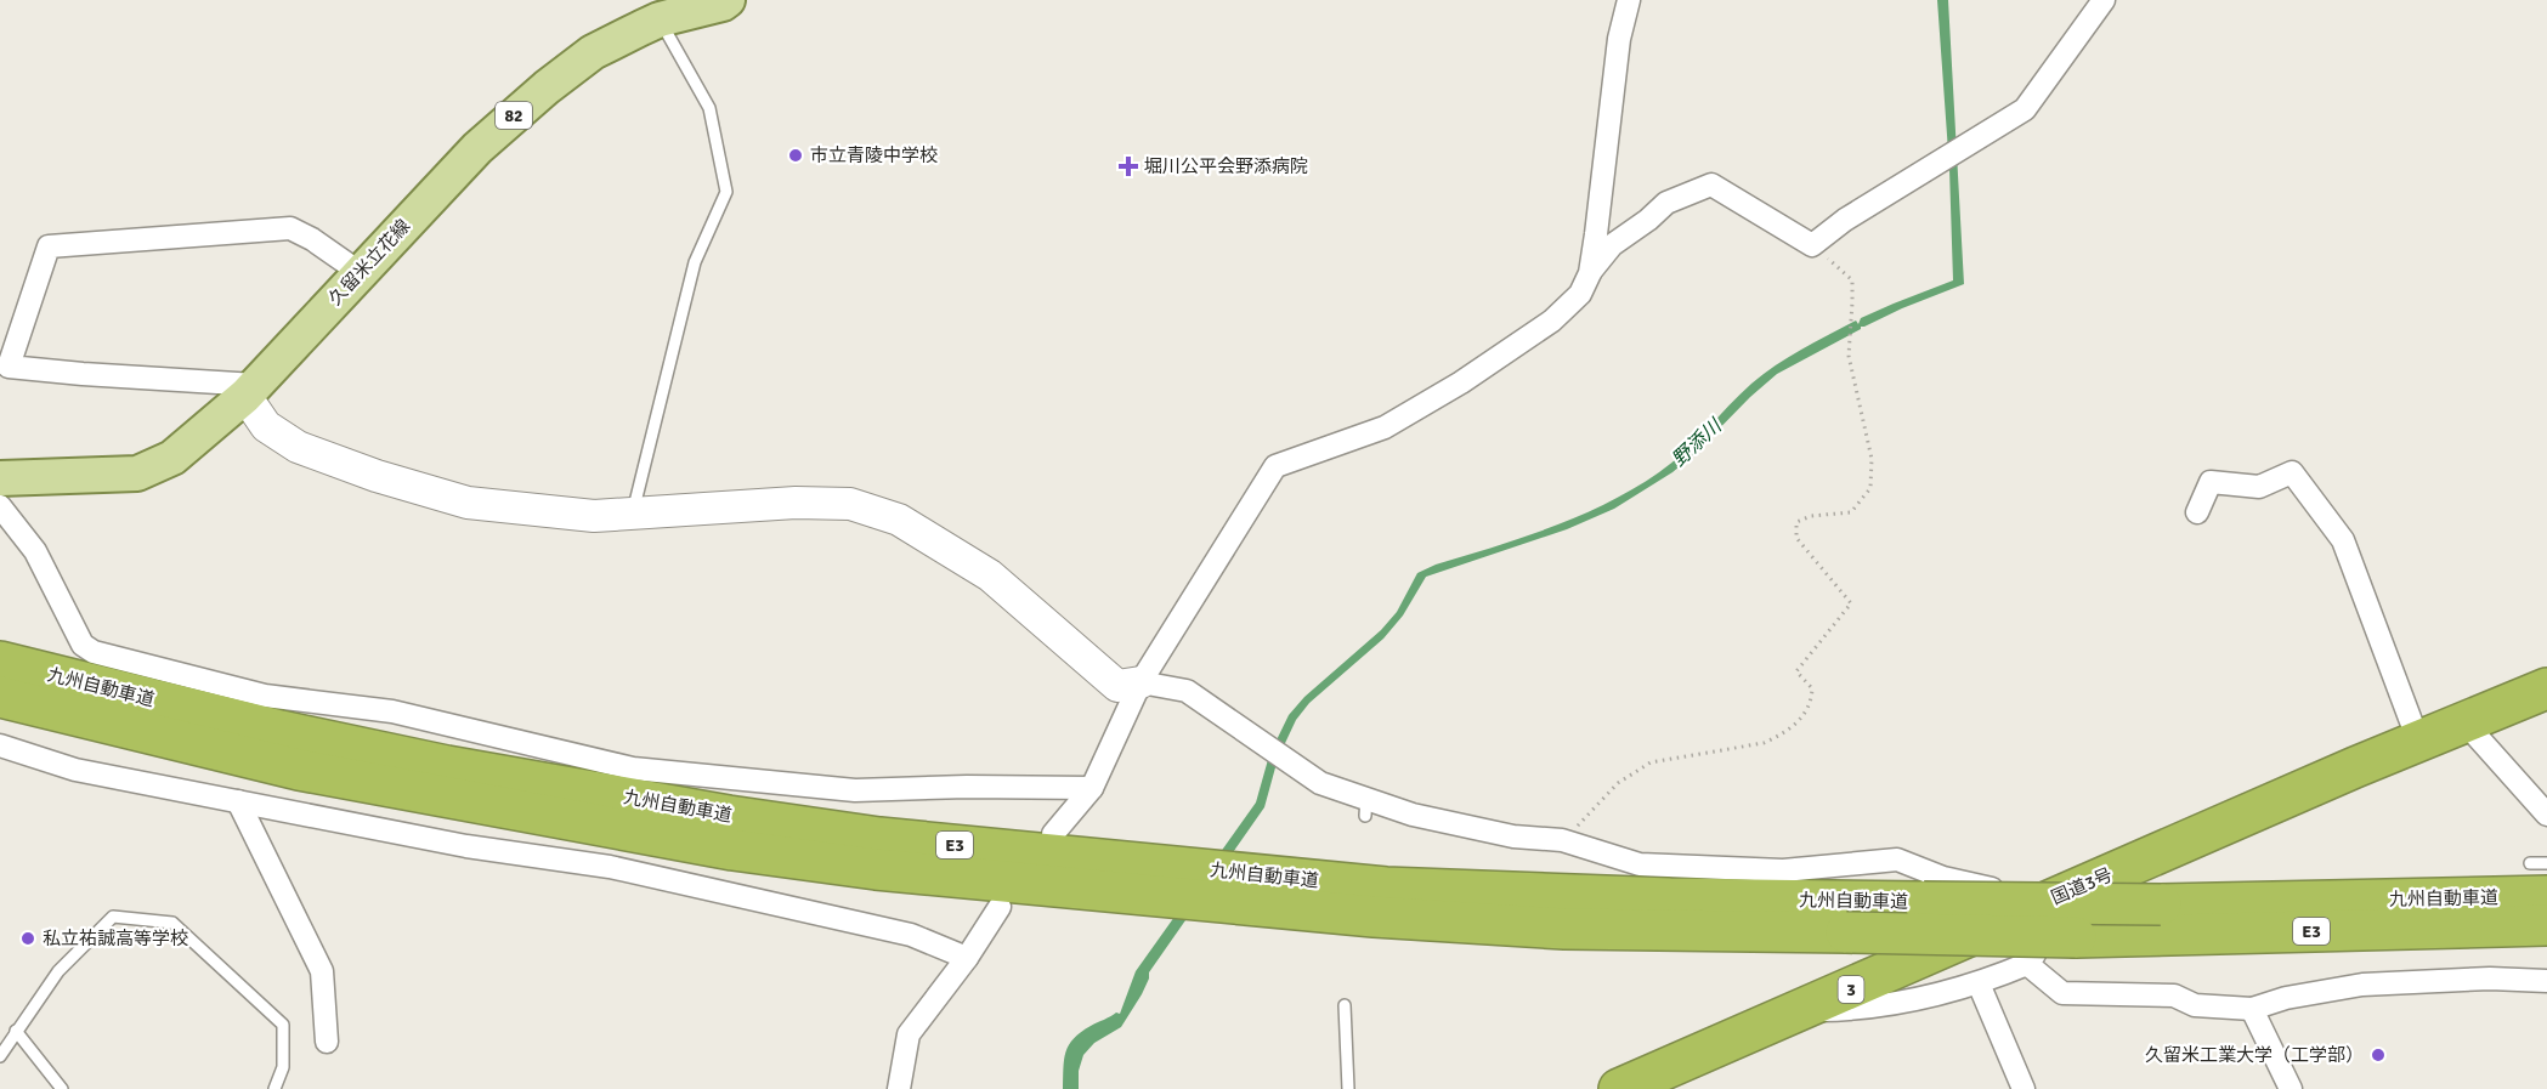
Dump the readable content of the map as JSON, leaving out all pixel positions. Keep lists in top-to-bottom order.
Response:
{
  "streets": {
    "highway": [
      "九州自動車道",
      "E3",
      "国道3号",
      "3"
    ],
    "main road": ["82", "久留米立花線"]
  },
  "water": ["野添川"],
  "places": {
    "other": ["市立青陵中学校", "私立祐誠高等学校", "久留米工業大学（工学部）"],
    "health": ["堀川公平会野添病院"]
  }
}
